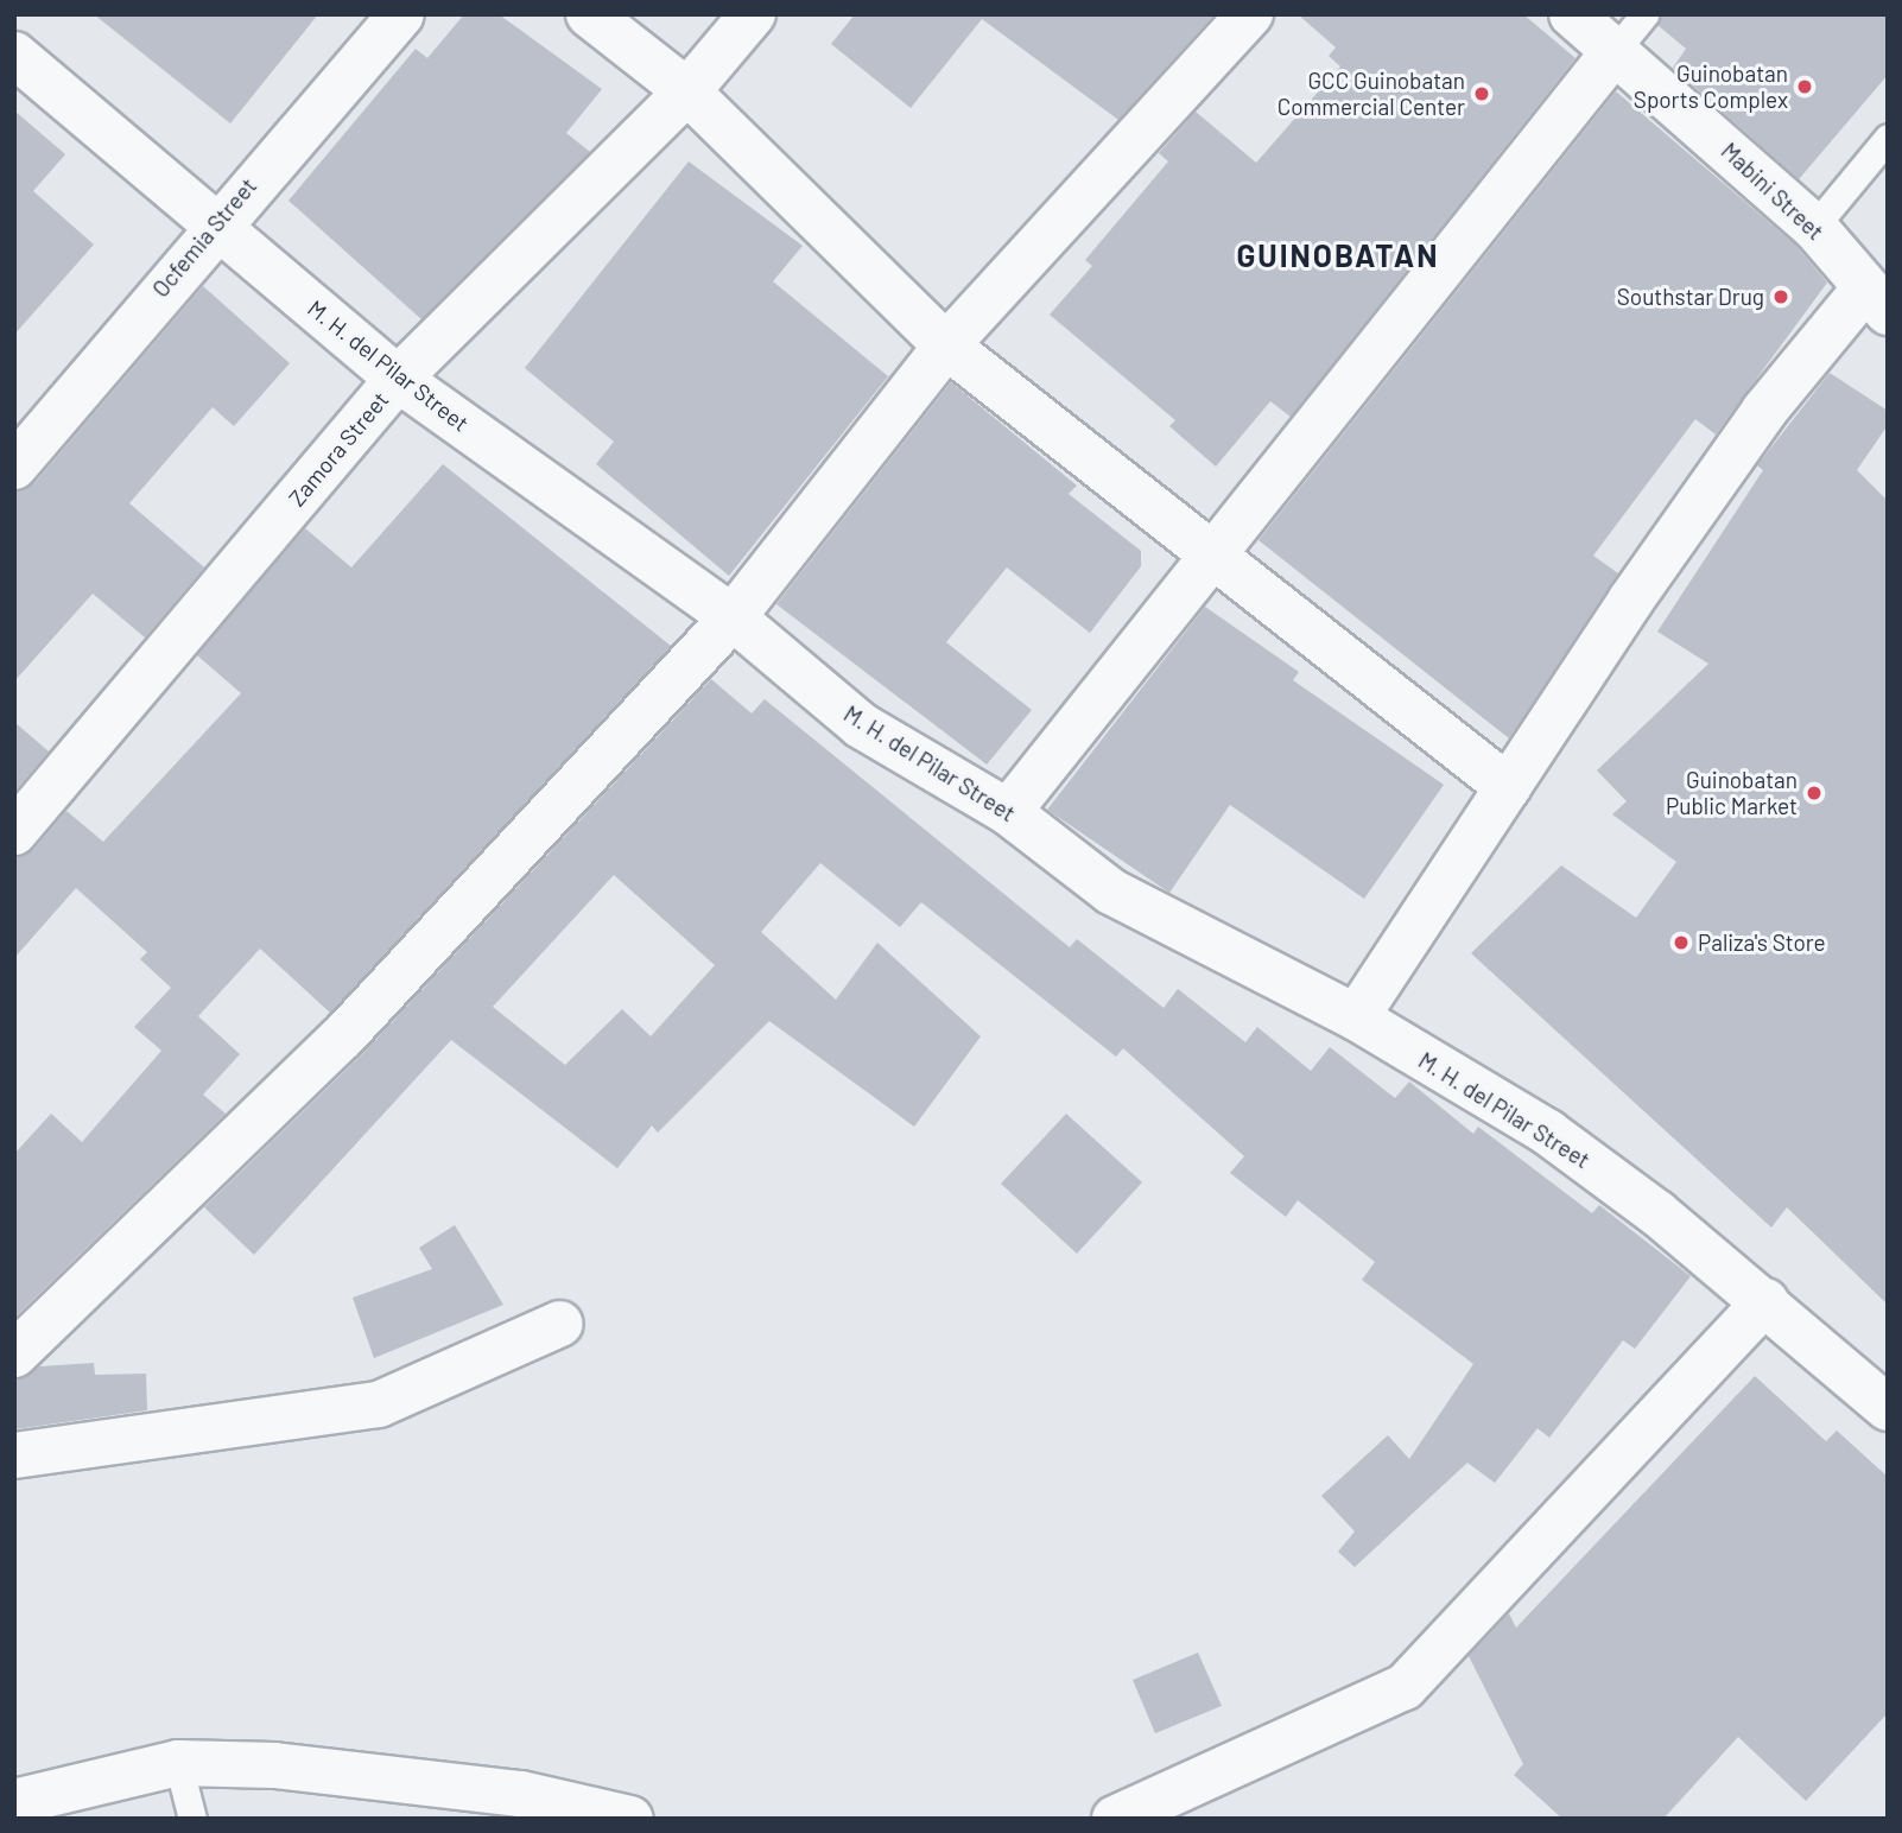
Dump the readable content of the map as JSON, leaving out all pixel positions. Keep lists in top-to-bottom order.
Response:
{
  "streets": {
    "street": [
      "Mabini Street",
      "Ocfemia Street",
      "M. H. del Pilar Street",
      "Zamora Street"
    ]
  },
  "crossings": [
    ["Ocfemia Street", "M. H. del Pilar Street"],
    ["M. H. del Pilar Street", "Zamora Street"]
  ],
  "districts": ["GUINOBATAN"],
  "places": [
    "Guinobatan Sports Complex",
    "GCC Guinobatan Commercial Center",
    "Southstar Drug",
    "Guinobatan Public Market",
    "Paliza's Store"
  ]
}
